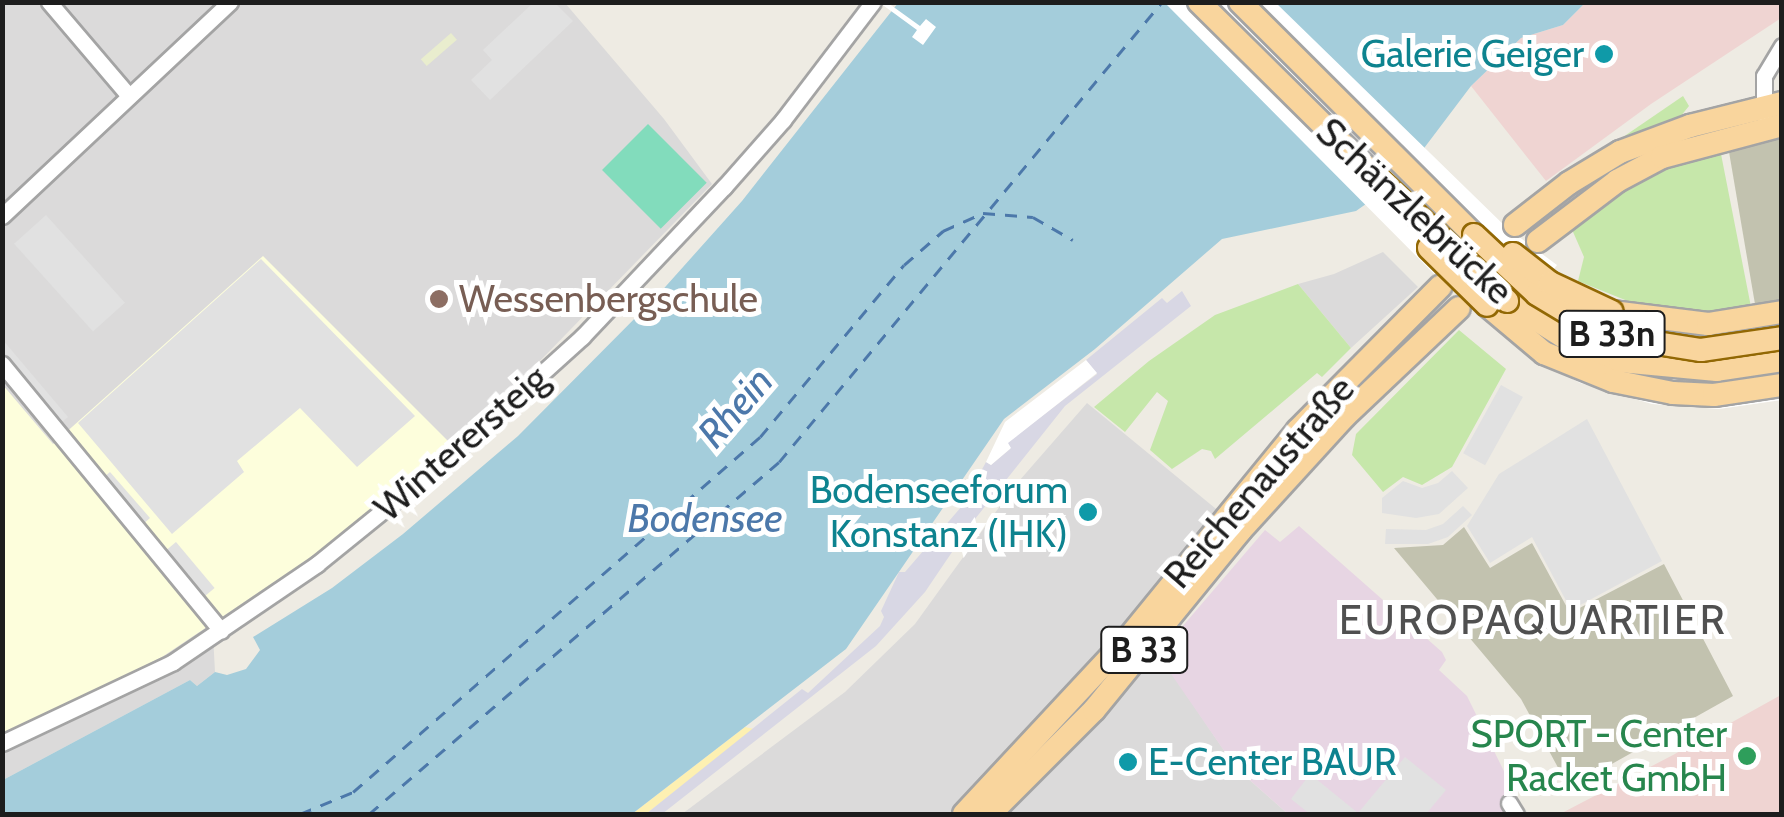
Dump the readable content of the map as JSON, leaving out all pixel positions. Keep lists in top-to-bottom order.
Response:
{
  "streets": {
    "main road": [
      "Schänzlebrücke",
      "B 33n",
      "Reichenaustraße",
      "B 33"
    ],
    "street": ["Winterersteig"]
  },
  "crossings": [
    ["Schänzlebrücke", "B 33n"]
  ],
  "districts": ["EUROPAQUARTIER"],
  "water": ["Rhein", "Bodensee"],
  "places": [
    "Galerie Geiger",
    "Wessenbergschule",
    "Bodenseeforum Konstanz (IHK)",
    "SPORT - Center Racket GmbH",
    "E-Center BAUR"
  ]
}
